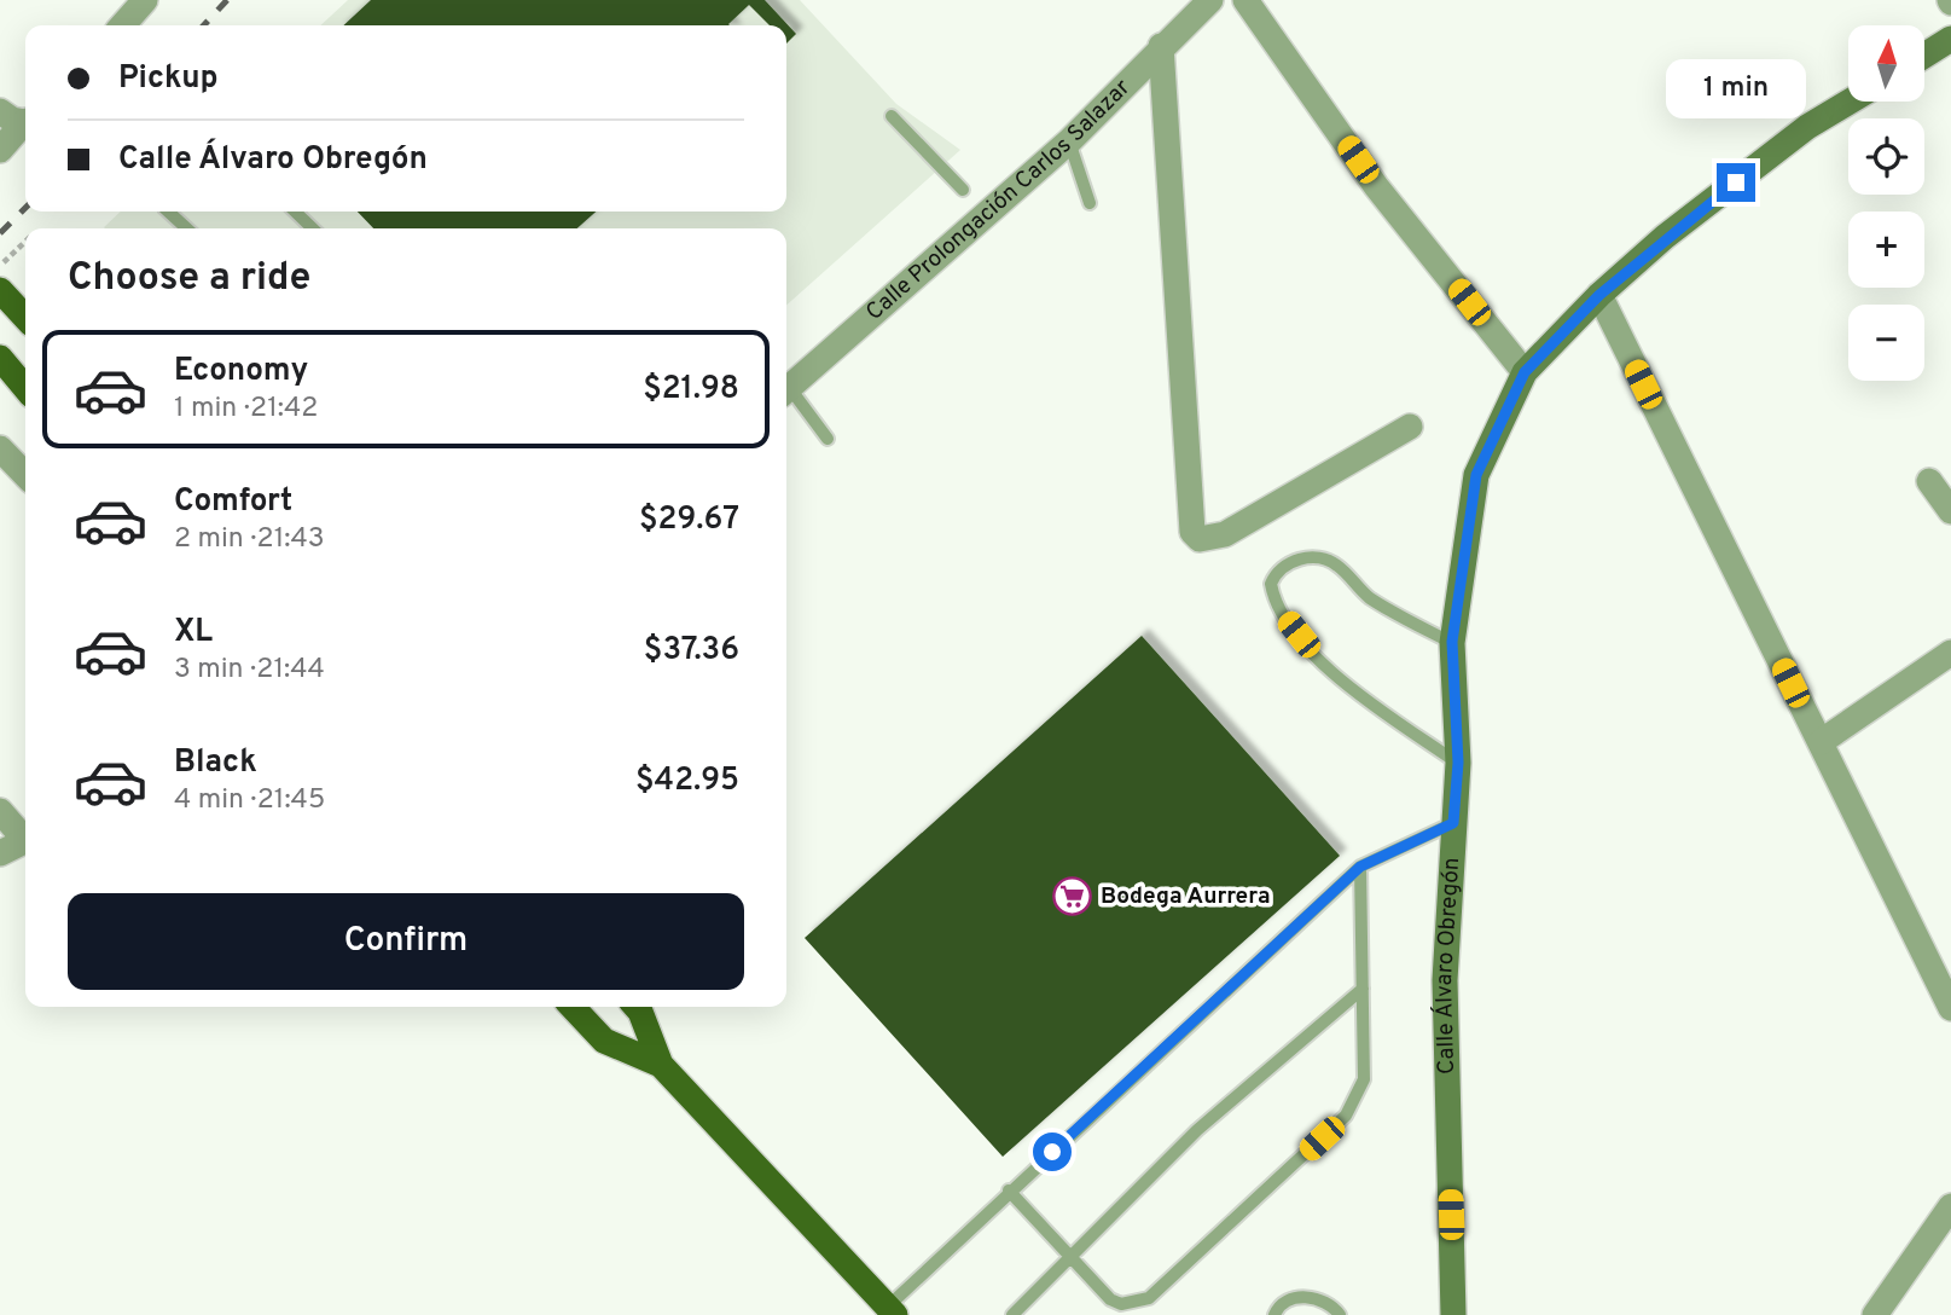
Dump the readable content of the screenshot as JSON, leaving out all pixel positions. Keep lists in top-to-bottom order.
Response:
{
  "streets": {
    "street": ["Calle Prolongación Carlos Salazar", "Calle Álvaro Obregón"]
  },
  "places": {
    "supermarket": ["Bodega Aurrera"]
  },
  "north": "top",
  "page": {
    "map_buttons": ["+", "−"],
    "banner": ["Pickup", "Calle Álvaro Obregón"],
    "bubble": "1 min",
    "heading": "Choose a ride",
    "list": [
      {
        "name": "Economy",
        "note": "1 min · 21:42",
        "value": "$21.98"
      },
      {
        "name": "Comfort",
        "note": "2 min · 21:43",
        "value": "$29.67"
      },
      {
        "name": "XL",
        "note": "3 min · 21:44",
        "value": "$37.36"
      },
      {
        "name": "Black",
        "note": "4 min · 21:45",
        "value": "$42.95"
      }
    ],
    "buttons": "Confirm"
  }
}
